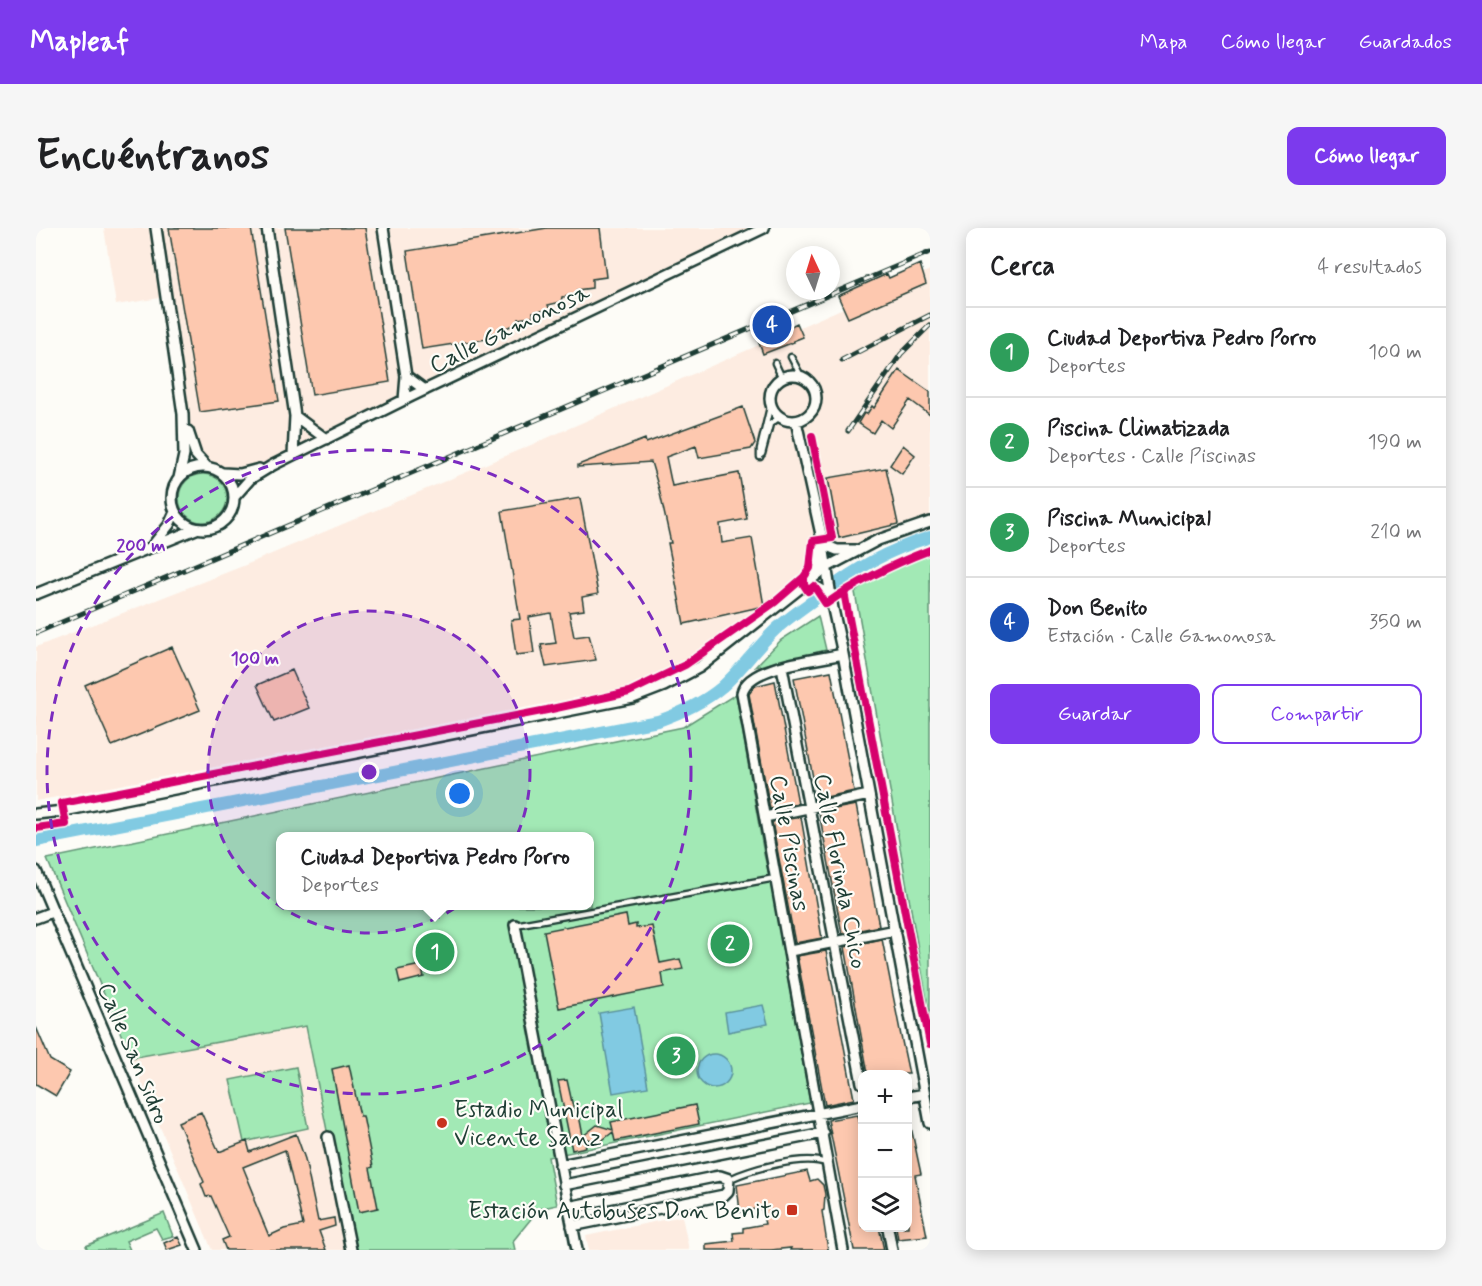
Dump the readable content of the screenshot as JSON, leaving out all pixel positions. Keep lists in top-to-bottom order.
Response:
{
  "streets": {
    "street": [
      "Calle Gamonosa",
      "Calle Piscinas",
      "Calle Florinda Chico",
      "Calle San sidro"
    ]
  },
  "crossings": [
    ["Calle Piscinas", "Calle Florinda Chico"]
  ],
  "places": {
    "other": ["Estadio Municipal Vicente Sanz"],
    "transit": ["Estación Autobuses Don Benito"]
  },
  "north": "top",
  "page": {
    "header": "Mapleaf",
    "nav": ["Mapa", "Cómo llegar", "Guardados"],
    "buttons": [
      "Cómo llegar",
      ["Guardar", "Compartir"]
    ],
    "title": "Encuéntranos",
    "heading": ["Cerca", "4 resultados"],
    "pins": [
      "4",
      "2",
      "1",
      "3"
    ],
    "list": [
      {
        "mark": "1",
        "name": "Ciudad Deportiva Pedro Porro",
        "note": "Deportes",
        "value": "100 m"
      },
      {
        "mark": "2",
        "name": "Piscina Climatizada",
        "note": "Deportes · Calle Piscinas",
        "value": "190 m"
      },
      {
        "mark": "3",
        "name": "Piscina Municipal",
        "note": "Deportes",
        "value": "210 m"
      },
      {
        "mark": "4",
        "name": "Don Benito",
        "note": "Estación · Calle Gamonosa",
        "value": "350 m"
      }
    ],
    "popup": ["Ciudad Deportiva Pedro Porro", "Deportes"],
    "map_buttons": ["+", "−"]
  },
  "rings": ["200 m", "100 m"]
}
